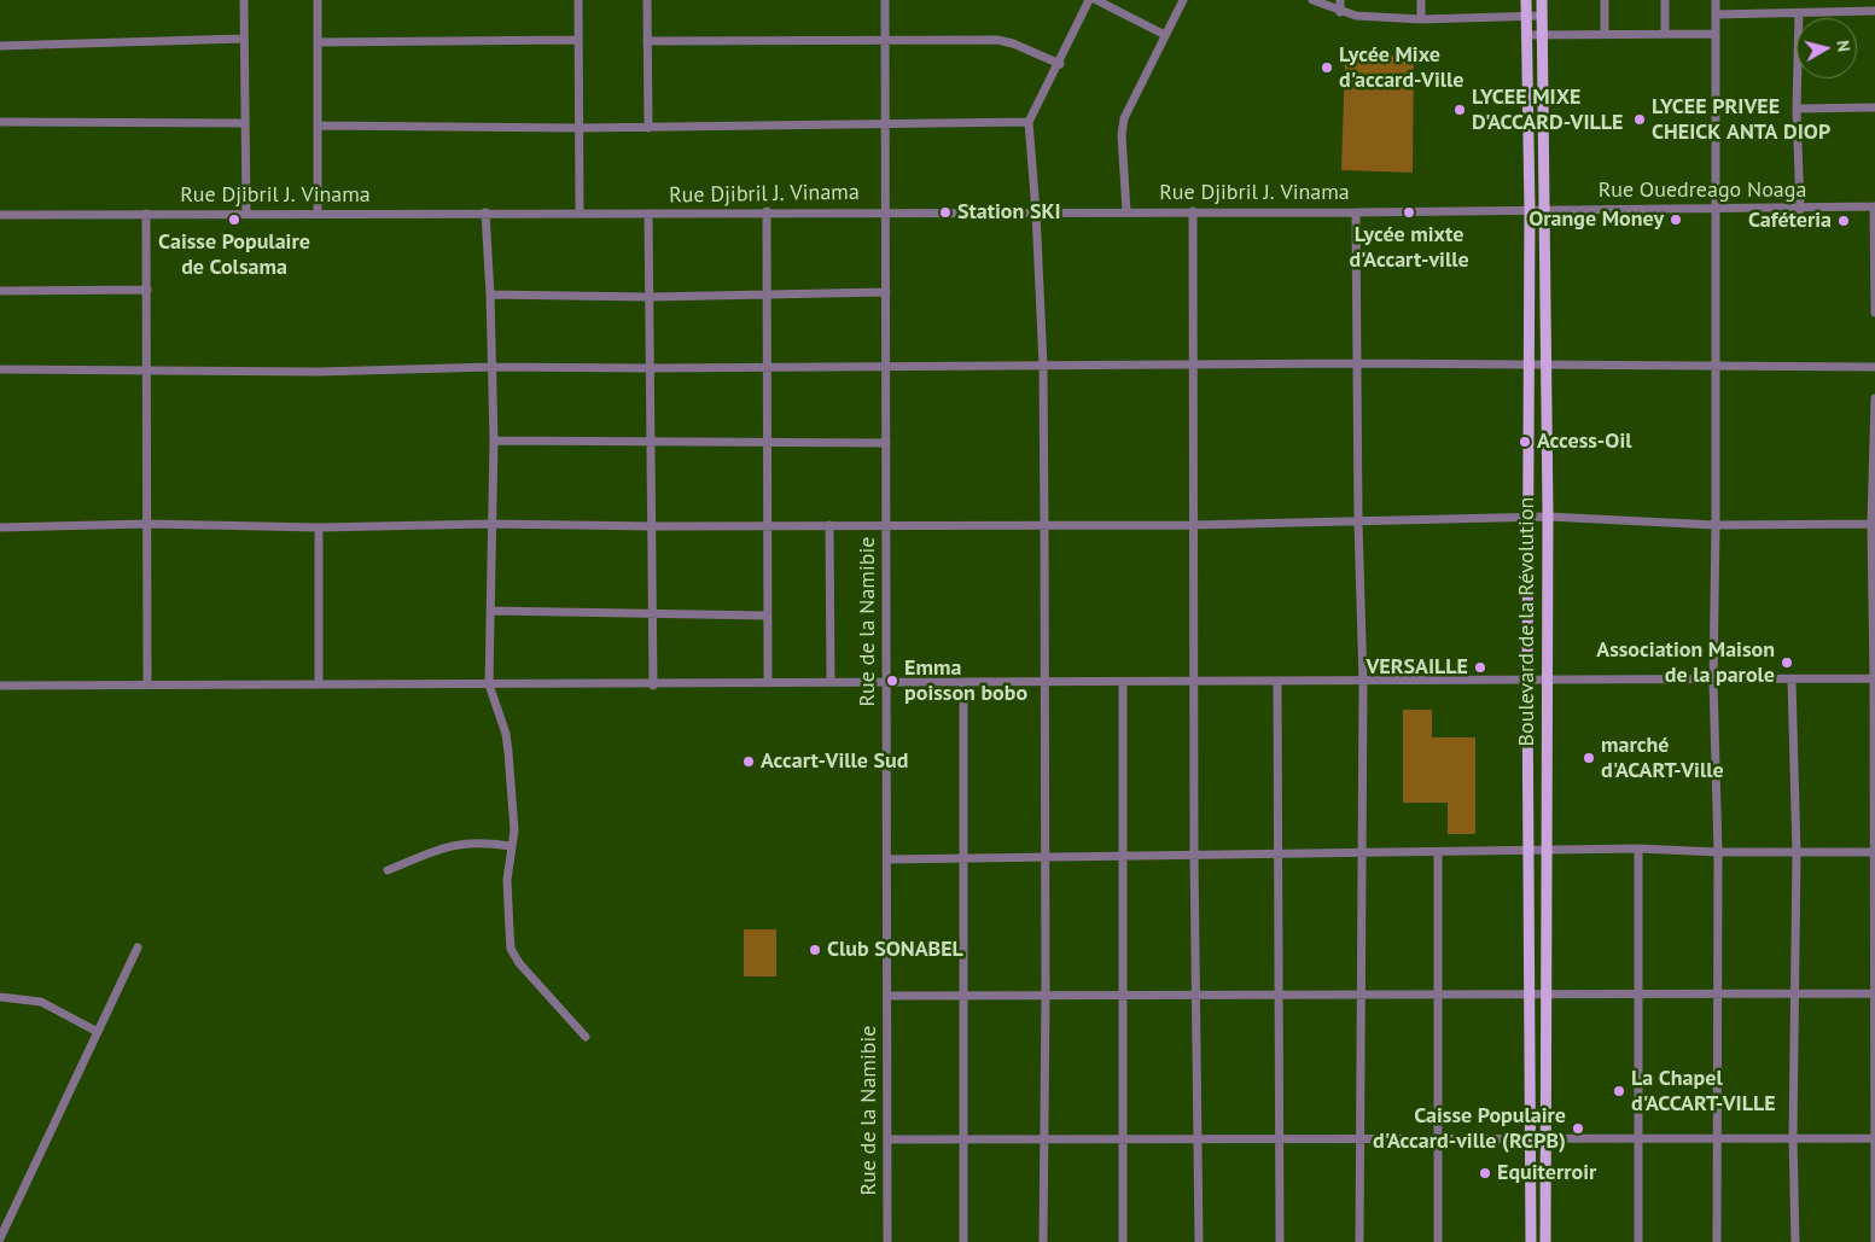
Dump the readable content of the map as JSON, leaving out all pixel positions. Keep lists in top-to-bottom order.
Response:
{
  "streets": {
    "main road": ["Boulevard de la Révolution"],
    "street": ["Rue Ouedreago Noaga", "Rue Djibril J. Vinama", "Rue de la Namibie"]
  },
  "crossings": [
    ["Rue Ouedreago Noaga", "Rue Djibril J. Vinama"],
    ["Rue Ouedreago Noaga", "Boulevard de la Révolution"],
    ["Rue Djibril J. Vinama", "Rue de la Namibie"],
    ["Rue Djibril J. Vinama", "Boulevard de la Révolution"]
  ],
  "places": [
    "Lycée Mixe d'accard-Ville",
    "LYCEE MIXE D'ACCARD-VILLE",
    "LYCEE PRIVEE CHEICK ANTA DIOP",
    "Station SKI",
    "Lycée mixte d'Accart-ville",
    "Caisse Populaire de Colsama",
    "Orange Money",
    "Caféteria",
    "Access-Oil",
    "Association Maison de la parole",
    "VERSAILLE",
    "Emma poisson bobo",
    "marché d'ACART-Ville",
    "Accart-Ville Sud",
    "Club SONABEL",
    "La Chapel d'ACCART-VILLE",
    "Caisse Populaire d'Accard-ville (RCPB)",
    "Equiterroir"
  ],
  "north": "right"
}
